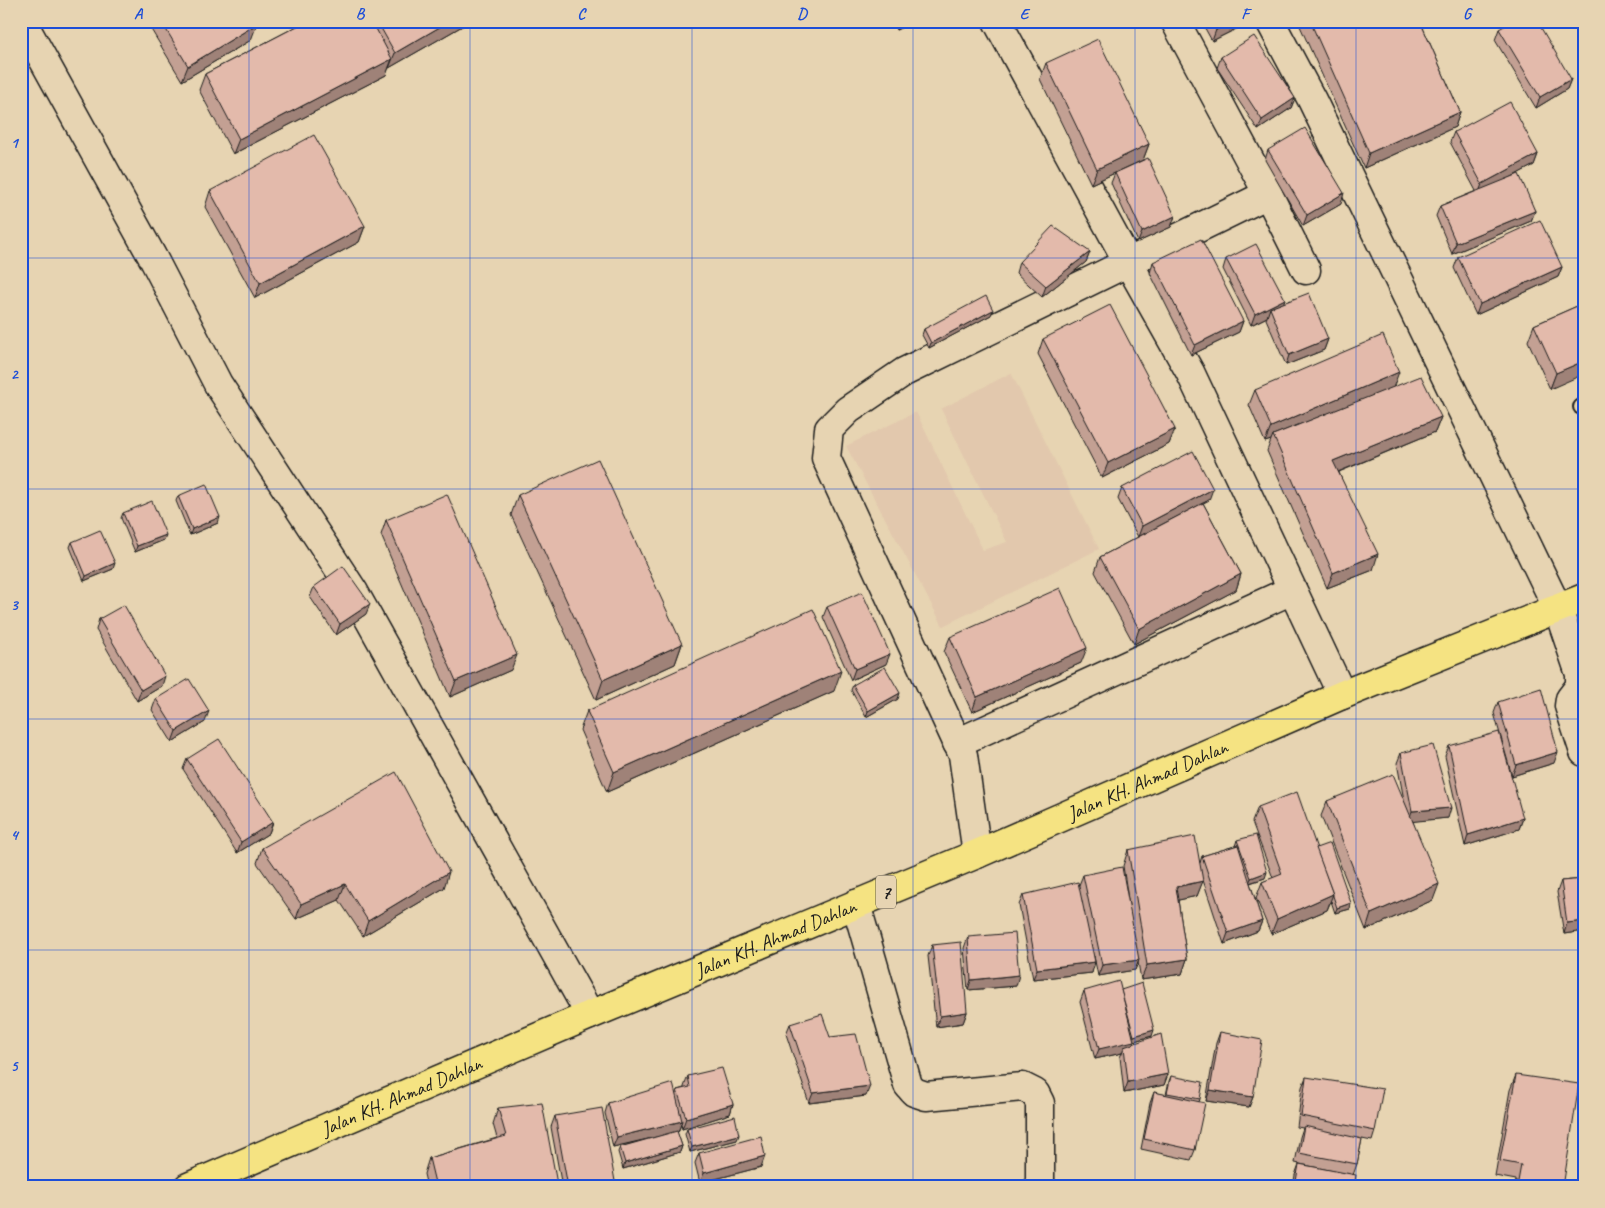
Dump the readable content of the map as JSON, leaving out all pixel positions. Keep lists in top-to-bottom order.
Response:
{
  "streets": {
    "highway": ["Jalan KH. Ahmad Dahlan", "7"]
  },
  "grid": {
    "columns": [
      "A",
      "B",
      "C",
      "D",
      "E",
      "F",
      "G"
    ],
    "rows": [
      "1",
      "2",
      "3",
      "4",
      "5"
    ]
  }
}
